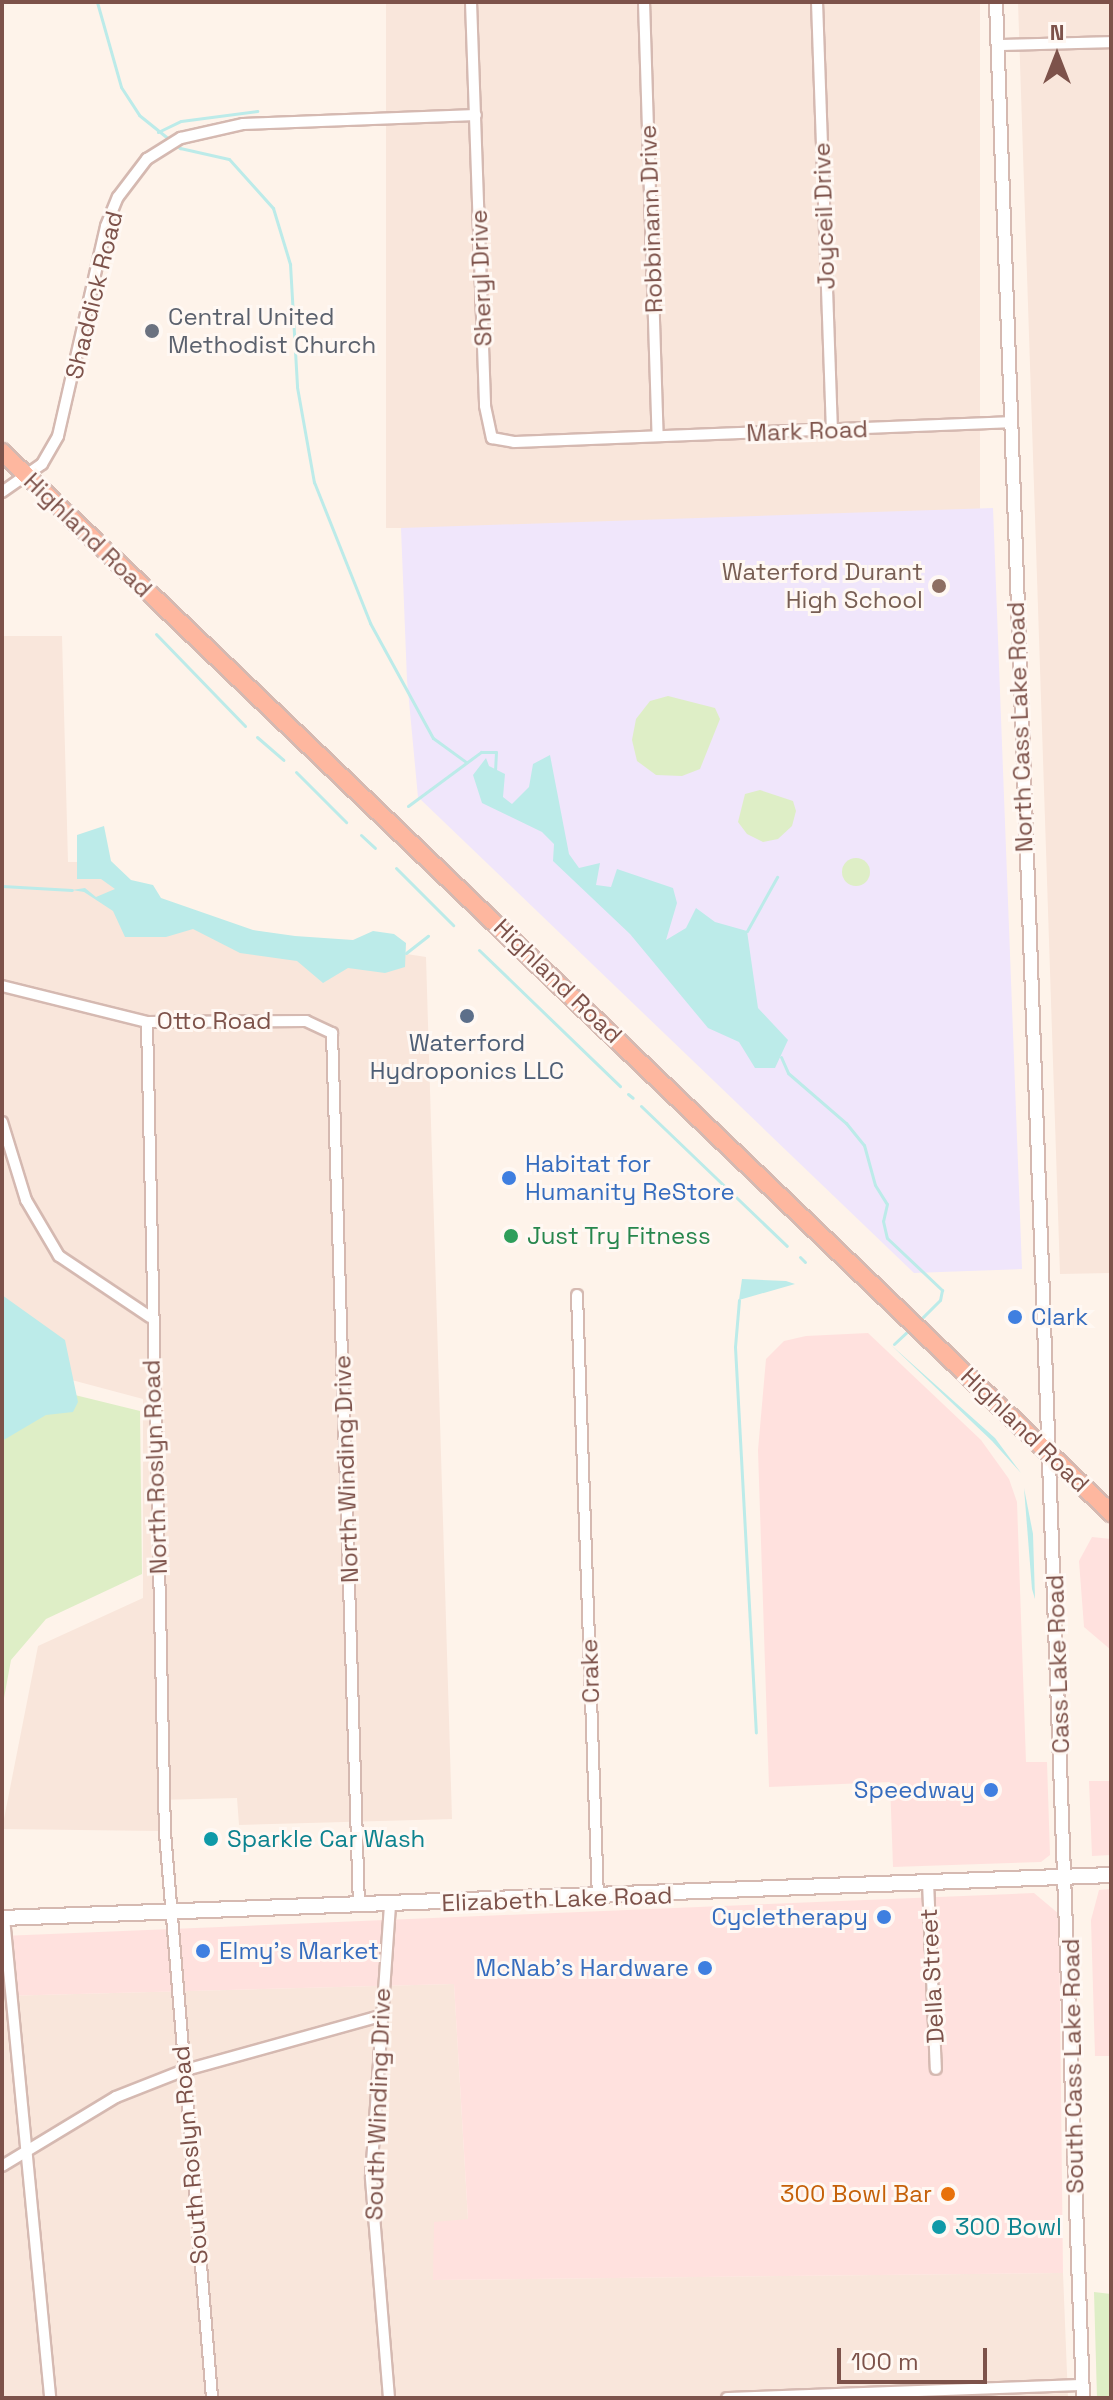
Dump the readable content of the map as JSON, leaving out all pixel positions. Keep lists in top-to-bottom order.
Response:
{
  "streets": {
    "highway": ["Highland Road"],
    "main road": ["Elizabeth Lake Road"],
    "street": [
      "Joyceil Drive",
      "Robbinann Drive",
      "Sheryl Drive",
      "Shaddick Road",
      "Mark Road",
      "North Cass Lake Road",
      "Otto Road",
      "North Roslyn Road",
      "North Winding Drive",
      "Cass Lake Road",
      "Crake",
      "Della Street",
      "South Cass Lake Road",
      "South Winding Drive",
      "South Roslyn Road"
    ]
  },
  "crossings": [
    ["Joyceil Drive", "Mark Road"],
    ["Robbinann Drive", "Mark Road"],
    ["Sheryl Drive", "Shaddick Road"],
    ["Sheryl Drive", "Mark Road"],
    ["Shaddick Road", "Highland Road"],
    ["Mark Road", "North Cass Lake Road"],
    ["Highland Road", "North Cass Lake Road"],
    ["Highland Road", "Cass Lake Road"],
    ["North Cass Lake Road", "Cass Lake Road"],
    ["Otto Road", "North Roslyn Road"],
    ["Otto Road", "North Winding Drive"],
    ["North Roslyn Road", "Elizabeth Lake Road"],
    ["North Roslyn Road", "South Roslyn Road"],
    ["North Winding Drive", "Elizabeth Lake Road"],
    ["Cass Lake Road", "Elizabeth Lake Road"],
    ["Cass Lake Road", "South Cass Lake Road"],
    ["Crake", "Elizabeth Lake Road"],
    ["Elizabeth Lake Road", "Della Street"],
    ["Elizabeth Lake Road", "South Cass Lake Road"],
    ["Elizabeth Lake Road", "South Winding Drive"],
    ["Elizabeth Lake Road", "South Roslyn Road"]
  ],
  "places": [
    "Central United Methodist Church",
    "Waterford Durant High School",
    "Waterford Hydroponics LLC",
    "Habitat for Humanity ReStore",
    "Just Try Fitness",
    "Clark",
    "Speedway",
    "Sparkle Car Wash",
    "Cycletherapy",
    "Elmy's Market",
    "McNab's Hardware",
    "300 Bowl Bar",
    "300 Bowl"
  ],
  "scale_bar": "100 m",
  "north": "top"
}
